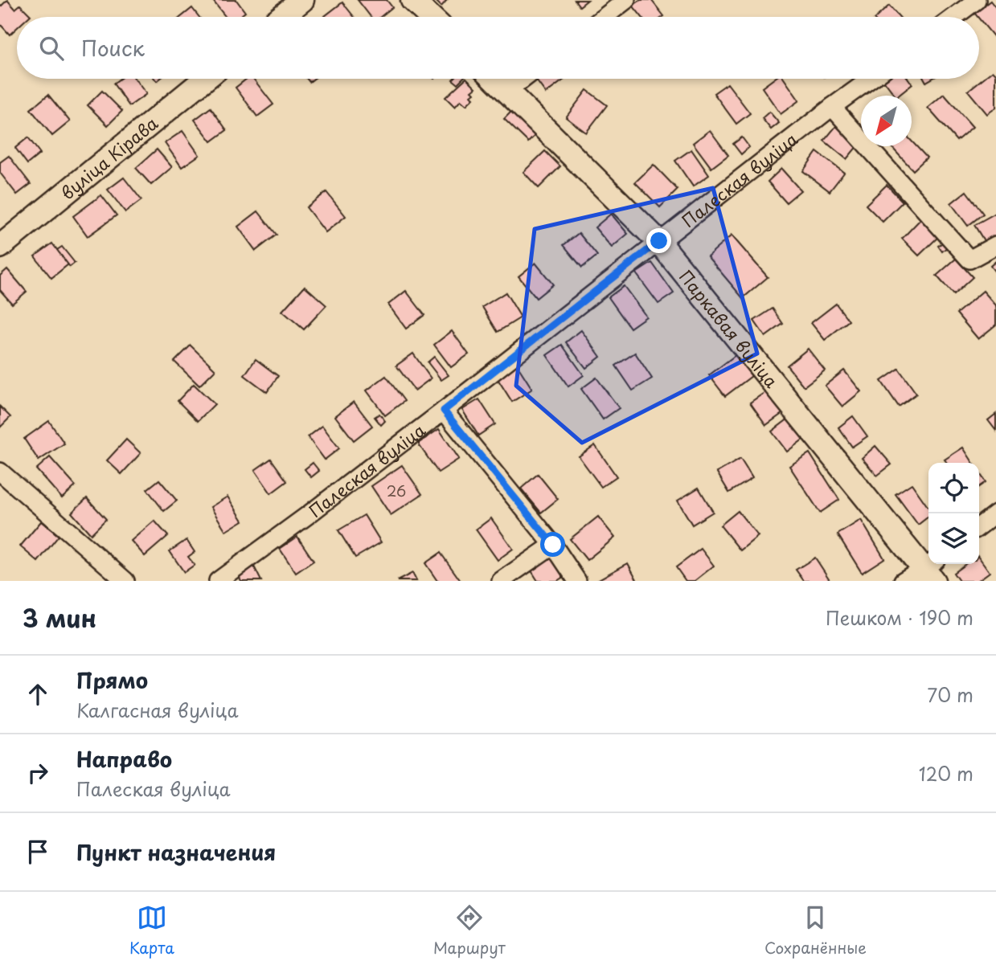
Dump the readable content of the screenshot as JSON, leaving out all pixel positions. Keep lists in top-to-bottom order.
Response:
{
  "streets": {
    "main road": ["вуліца Кірава", "Паркавая вуліца"],
    "street": ["Палеская вуліца"]
  },
  "crossings": [
    ["Палеская вуліца", "Паркавая вуліца"]
  ],
  "house_numbers": ["26"],
  "north": "bottom left",
  "page": {
    "search": "Поиск",
    "heading": ["3 мин", "Пешком · 190 m"],
    "list": [
      ["Прямо", "Калгасная вуліца", "70 m"],
      ["Направо", "Палеская вуліца", "120 m"],
      "Пункт назначения"
    ],
    "nav": ["Карта", "Маршрут", "Сохранённые"]
  }
}
